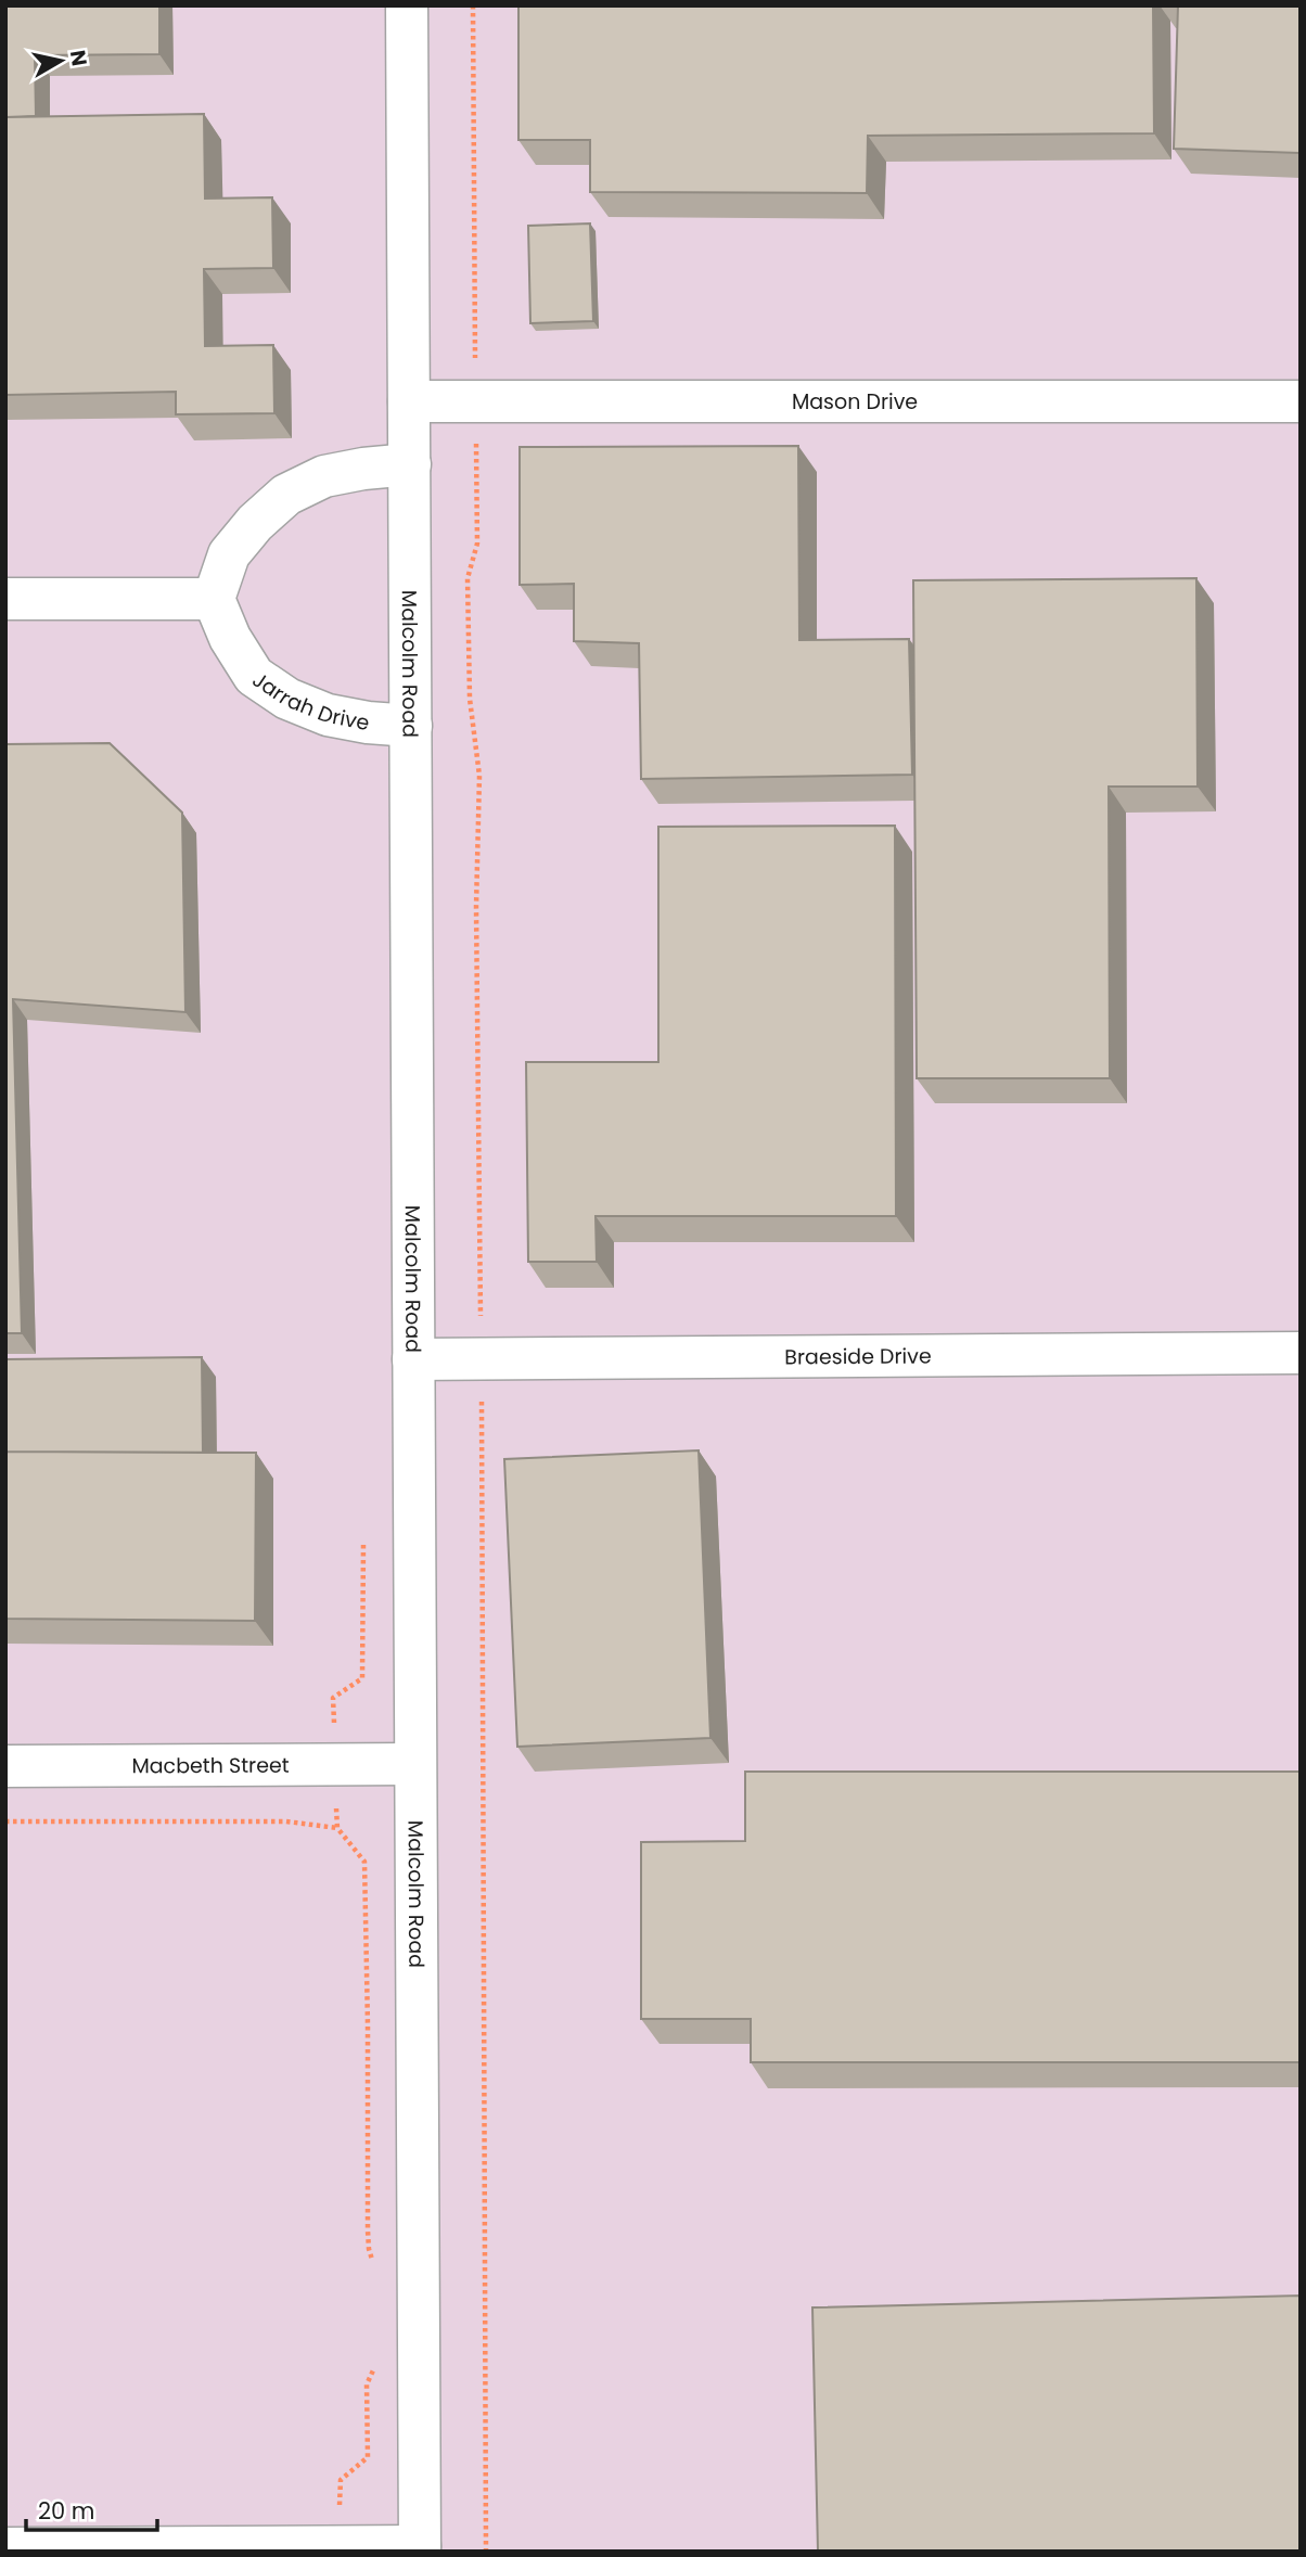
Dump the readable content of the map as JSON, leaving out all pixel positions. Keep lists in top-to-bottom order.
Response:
{
  "streets": {
    "street": [
      "Mason Drive",
      "Malcolm Road",
      "Jarrah Drive",
      "Braeside Drive",
      "Macbeth Street"
    ]
  },
  "crossings": [
    ["Mason Drive", "Malcolm Road"],
    ["Malcolm Road", "Jarrah Drive"],
    ["Malcolm Road", "Braeside Drive"],
    ["Malcolm Road", "Macbeth Street"]
  ],
  "scale_bar": "20 m",
  "north": "right"
}
